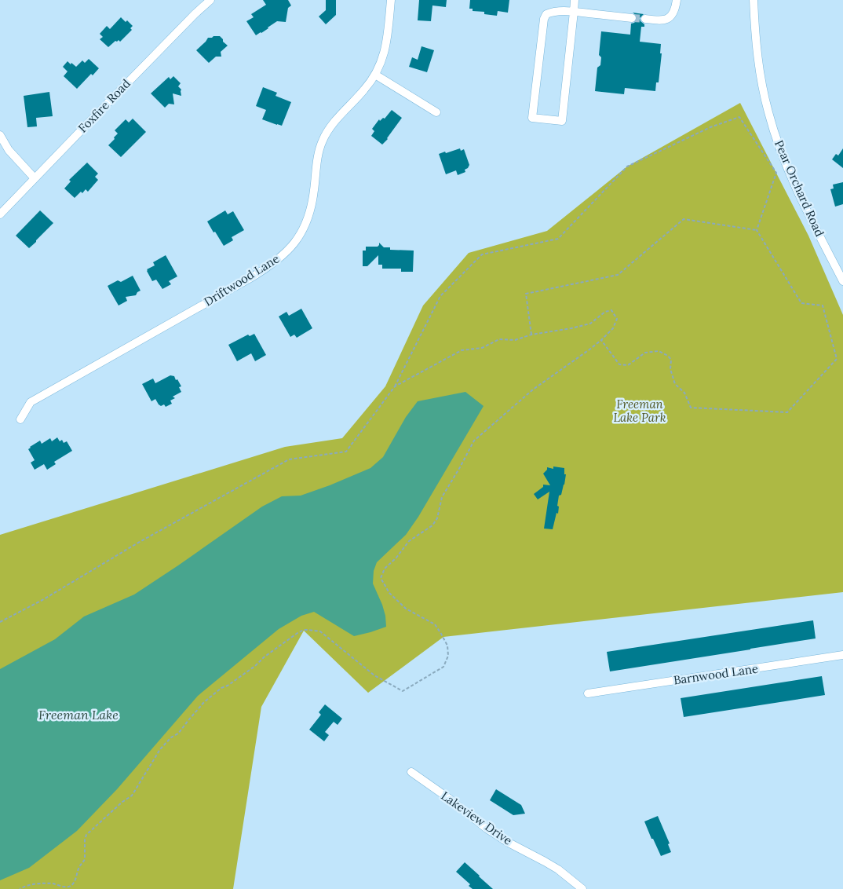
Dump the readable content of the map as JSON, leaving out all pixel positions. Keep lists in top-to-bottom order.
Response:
{
  "streets": {
    "street": [
      "Foxfire Road",
      "Pear Orchard Road",
      "Driftwood Lane",
      "Barnwood Lane",
      "Lakeview Drive"
    ]
  },
  "water": ["Freeman Lake"],
  "parks": ["Freeman Lake Park"]
}
